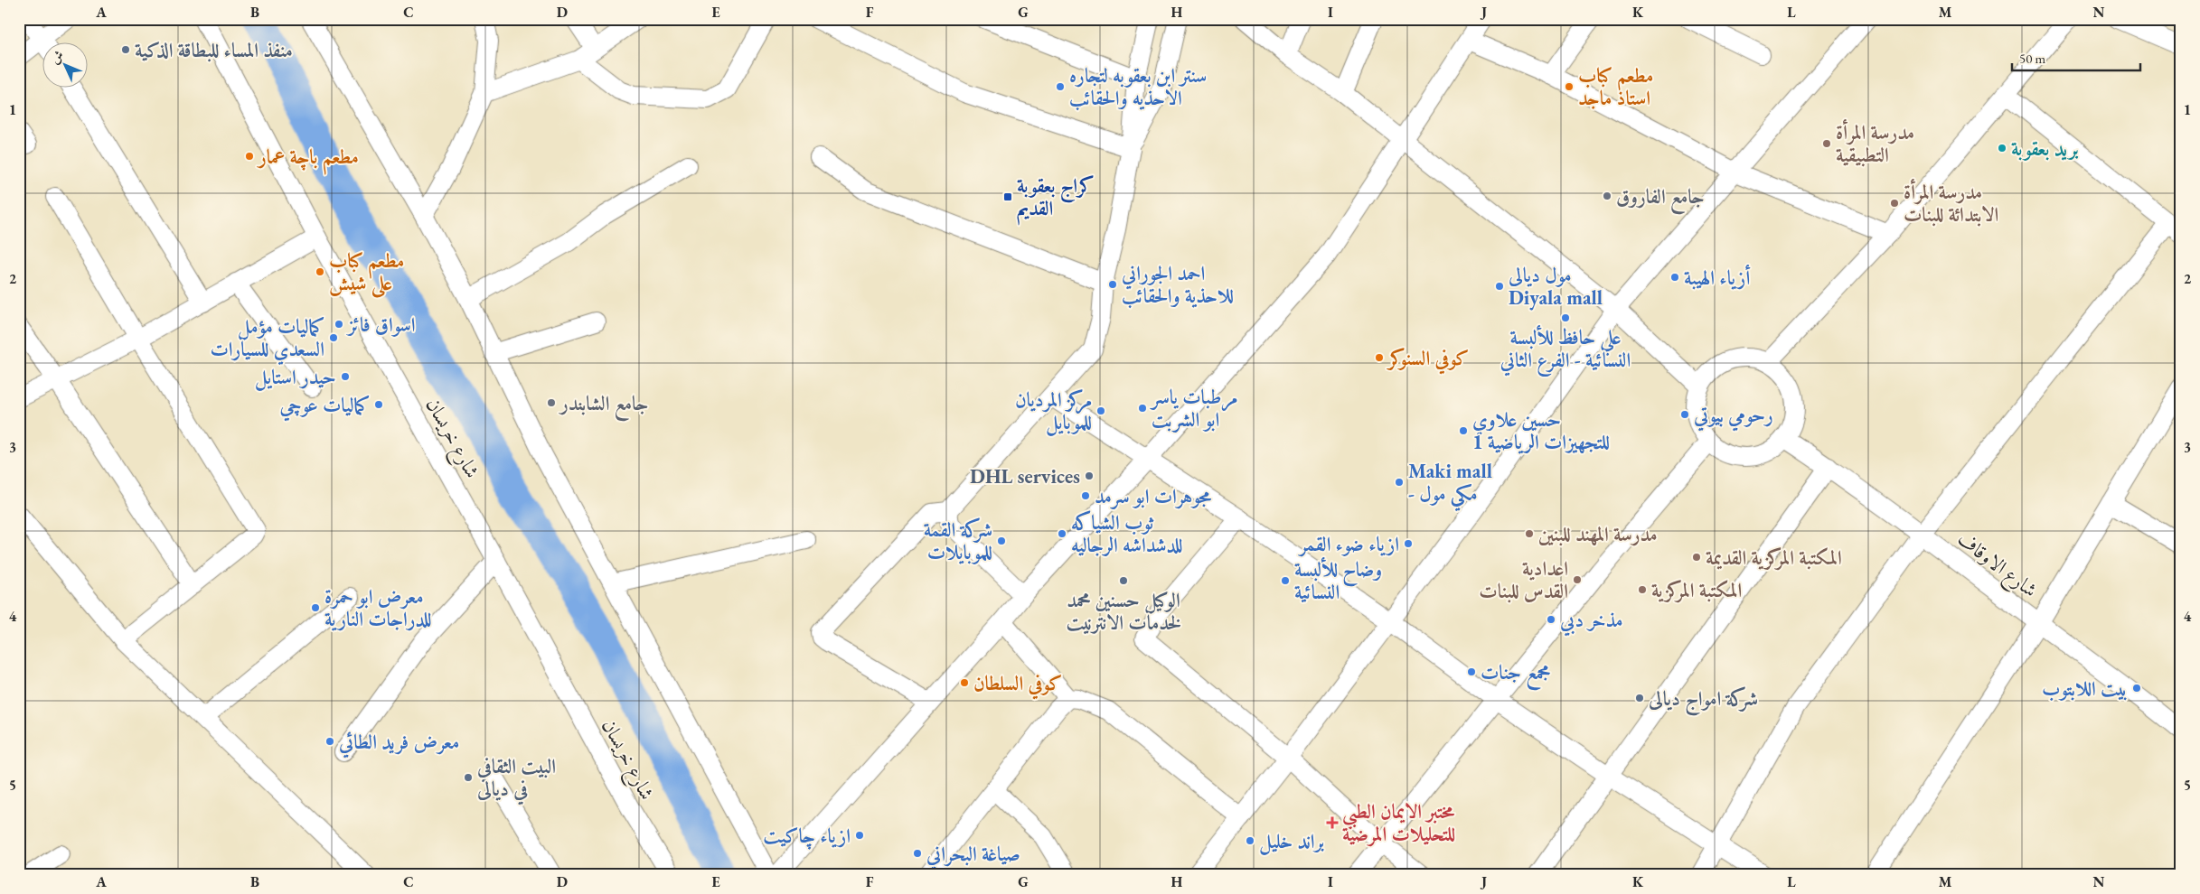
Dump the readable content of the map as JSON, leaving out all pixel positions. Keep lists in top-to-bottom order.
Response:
{
  "streets": {
    "street": ["شارع خريسان", "شارع الاوقاف"]
  },
  "places": {
    "other": [
      "منفذ المساء للبطاقة الذكية",
      "سنتر ابن بعقوبه لتجاره الاحذيه والحقائب",
      "مطعم كباب استاذ ماجد",
      "مدرسة المرأة التطبيقية",
      "بريد بعقوبة",
      "مطعم باچة عمار",
      "جامع الفاروق",
      "مدرسة المرأة الابتدائة للبنات",
      "مطعم كباب على شيش",
      "أزياء الهيبة",
      "احمد الجوراني للاحذية والحقائب",
      "مول ديالى Diyala mall",
      "علي حافظ للألبسة النسائية - الفرع الثاني",
      "اسواق فائز",
      "كماليات مؤمل السعدي للسيارات",
      "كوفي السنوكر",
      "حيدر استايل",
      "جامع الشابندر",
      "كماليات عوچي",
      "مرطبات ياسر ابو الشربت",
      "مركز المرديان للموبايل",
      "رحومي بيوتي",
      "حسين علاوي للتجهيزات الرياضية 1",
      "DHL services",
      "Maki mall - مكي مول",
      "مجوهرات ابو سرمد",
      "ثوب الشياكه للدشداشه الرجاليه",
      "مدرسة المهند للبنين",
      "شركة القمة للموبايلات",
      "ازياء ضوء القمر",
      "المكتبة المركزية القديمة",
      "اعدادية القدس للبنات",
      "الوكيل حسنين محمد لخدمات الانترنيت",
      "وضاح للألبسة النسائية",
      "المكتبة المركزية",
      "معرض ابو حمرة للدراجات النارية",
      "مذخر دبي",
      "مجمع جنات",
      "كوفي السلطان",
      "بيت اللابتوب",
      "شركة امواج ديالى",
      "معرض فريد الطائي",
      "البيت الثقافي في ديالى",
      "ازياء چاكيت",
      "براند خليل",
      "صياغة البحراني"
    ],
    "transit": ["كراج بعقوبة القديم"],
    "health": ["مختبر الايمان الطبي للتحليلات المرضية"]
  },
  "scale_bar": "50 m",
  "north": "top left",
  "grid": {
    "columns": [
      "A",
      "B",
      "C",
      "D",
      "E",
      "F",
      "G",
      "H",
      "I",
      "J",
      "K",
      "L",
      "M",
      "N"
    ],
    "rows": [
      "1",
      "2",
      "3",
      "4",
      "5"
    ]
  }
}
